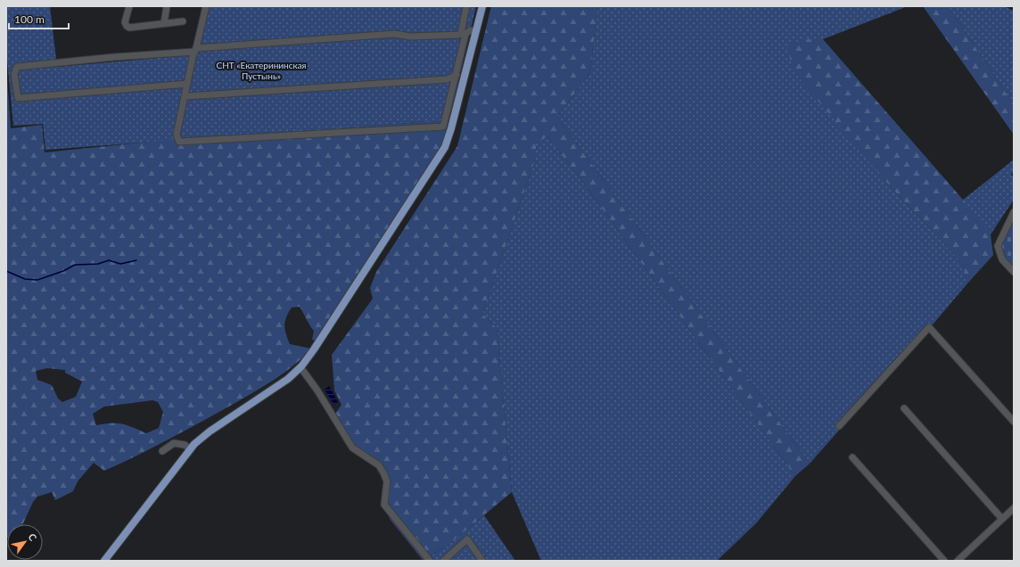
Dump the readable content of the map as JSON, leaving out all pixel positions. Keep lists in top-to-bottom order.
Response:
{
  "parks": ["СНТ «Екатерининская Пустынь»"],
  "scale_bar": "100 m",
  "north": "top right"
}
